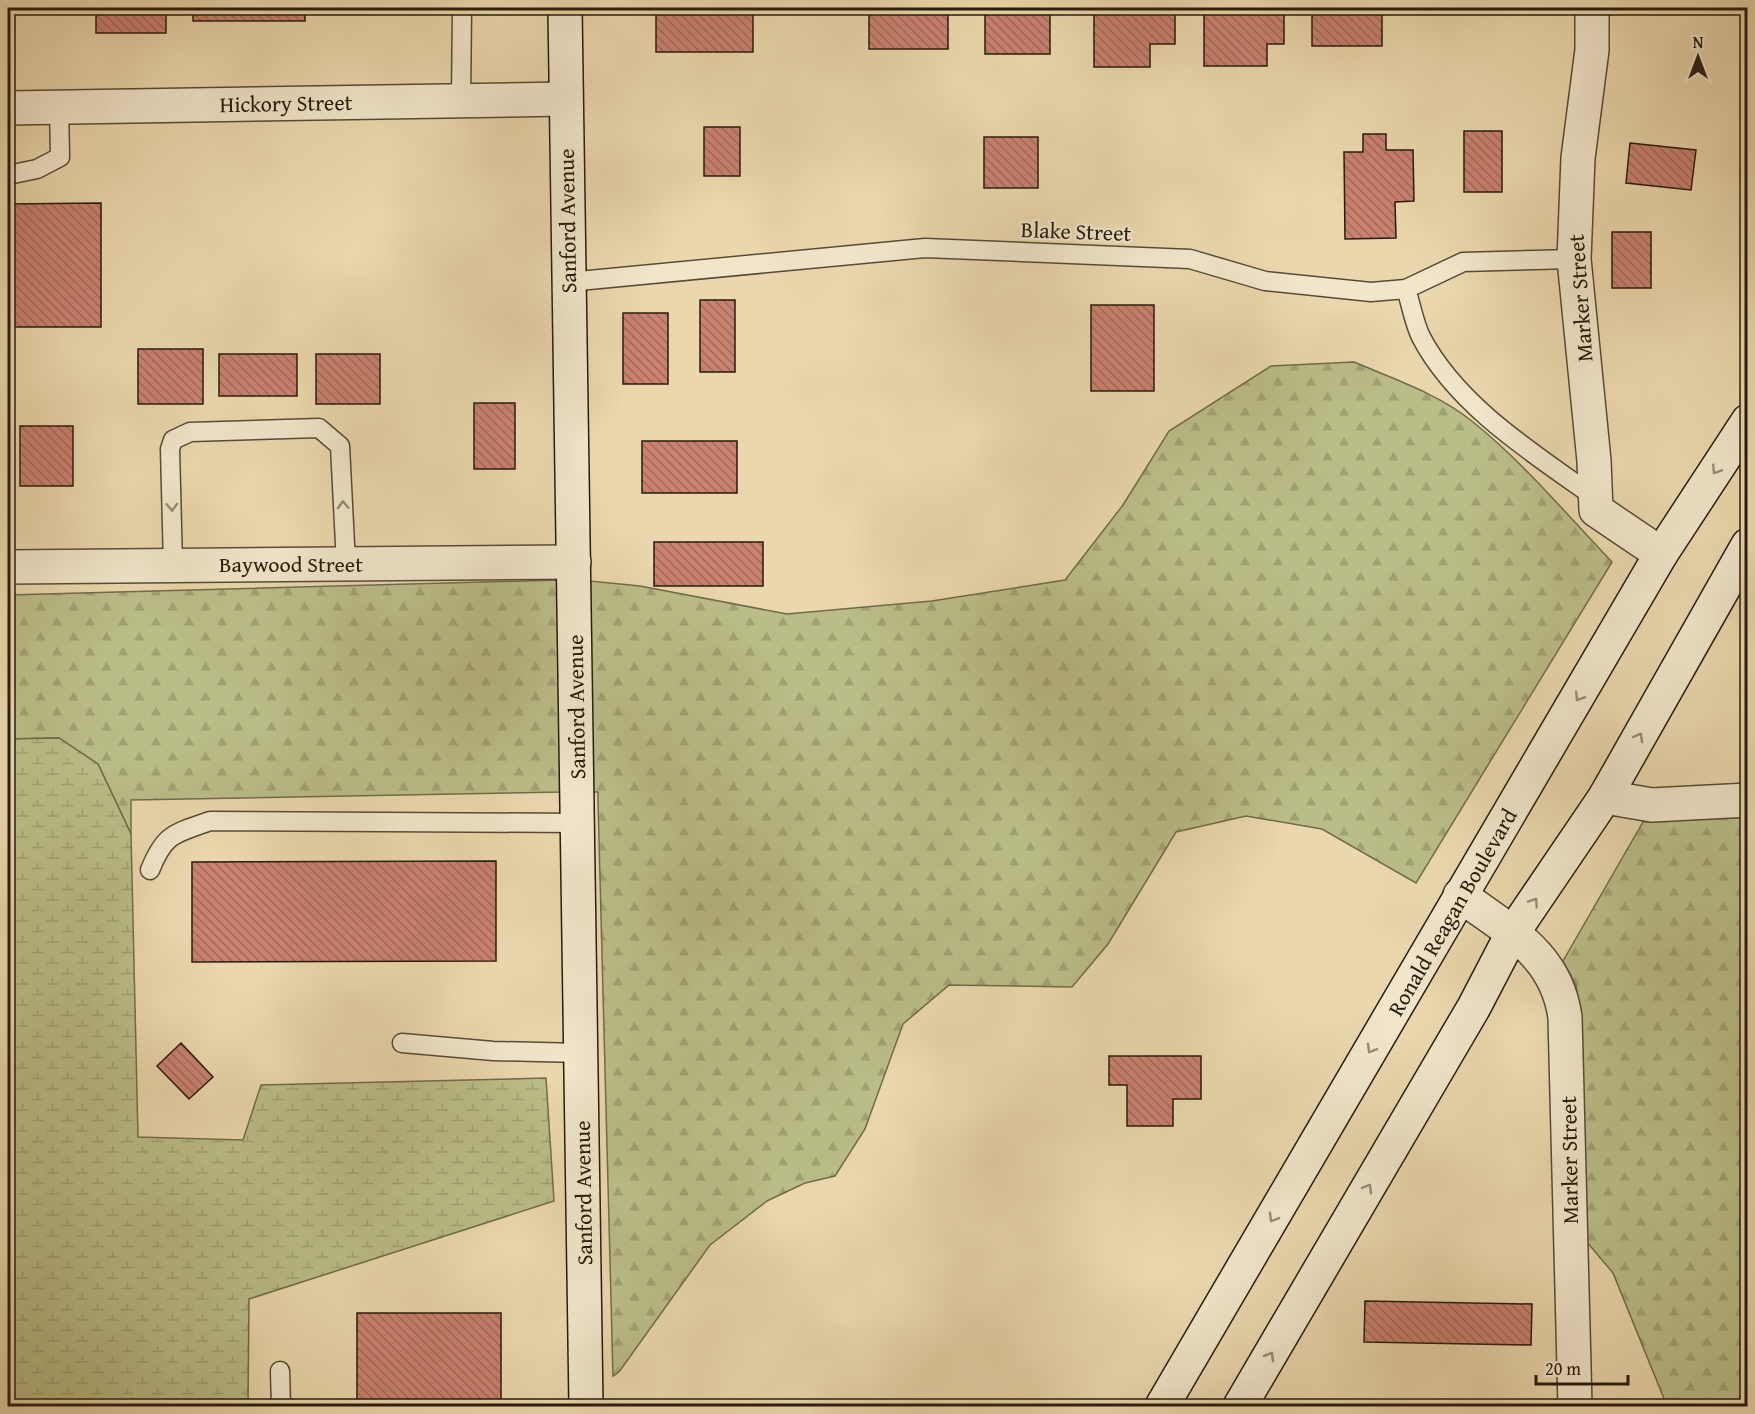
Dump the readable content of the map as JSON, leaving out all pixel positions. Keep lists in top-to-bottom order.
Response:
{
  "streets": {
    "street": [
      "Hickory Street",
      "Sanford Avenue",
      "Marker Street",
      "Baywood Street",
      "Ronald Reagan Boulevard"
    ],
    "lane": ["Blake Street"]
  },
  "crossings": [
    ["Hickory Street", "Sanford Avenue"],
    ["Sanford Avenue", "Blake Street"],
    ["Sanford Avenue", "Baywood Street"],
    ["Blake Street", "Marker Street"],
    ["Marker Street", "Ronald Reagan Boulevard"]
  ],
  "scale_bar": "20 m",
  "north": "top"
}
